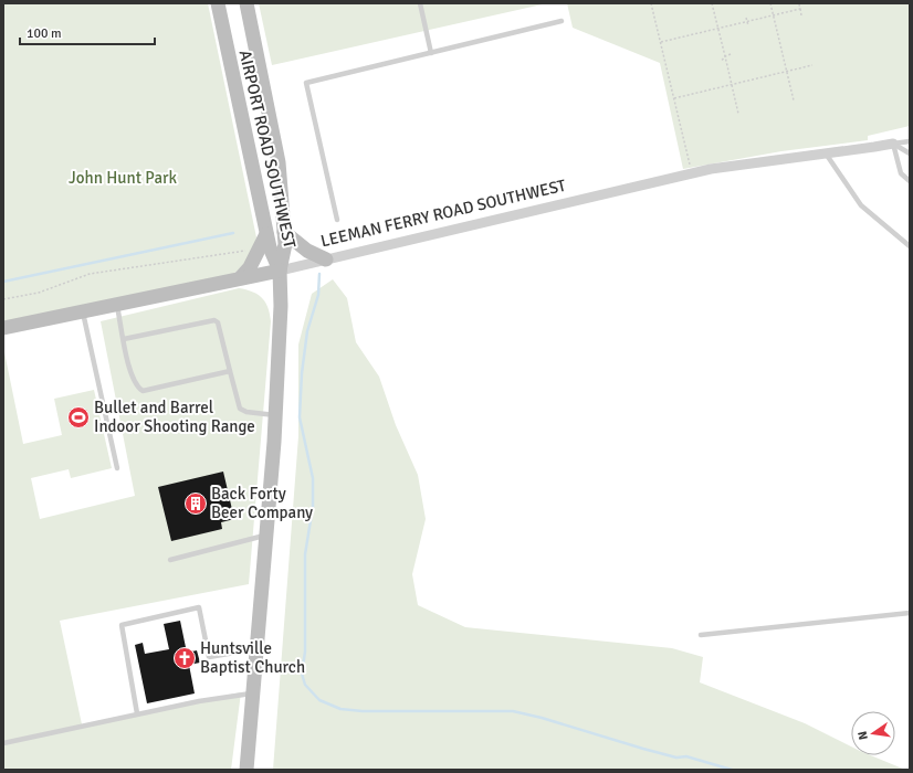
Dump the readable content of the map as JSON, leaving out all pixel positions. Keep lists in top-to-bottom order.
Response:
{
  "streets": {
    "street": ["AIRPORT ROAD SOUTHWEST", "LEEMAN FERRY ROAD SOUTHWEST"]
  },
  "crossings": [
    ["AIRPORT ROAD SOUTHWEST", "LEEMAN FERRY ROAD SOUTHWEST"]
  ],
  "parks": ["John Hunt Park"],
  "places": {
    "sports": ["Bullet and Barrel Indoor Shooting Range"],
    "building": ["Back Forty Beer Company"],
    "church": ["Huntsville Baptist Church"]
  },
  "scale_bar": "100 m",
  "north": "left"
}
